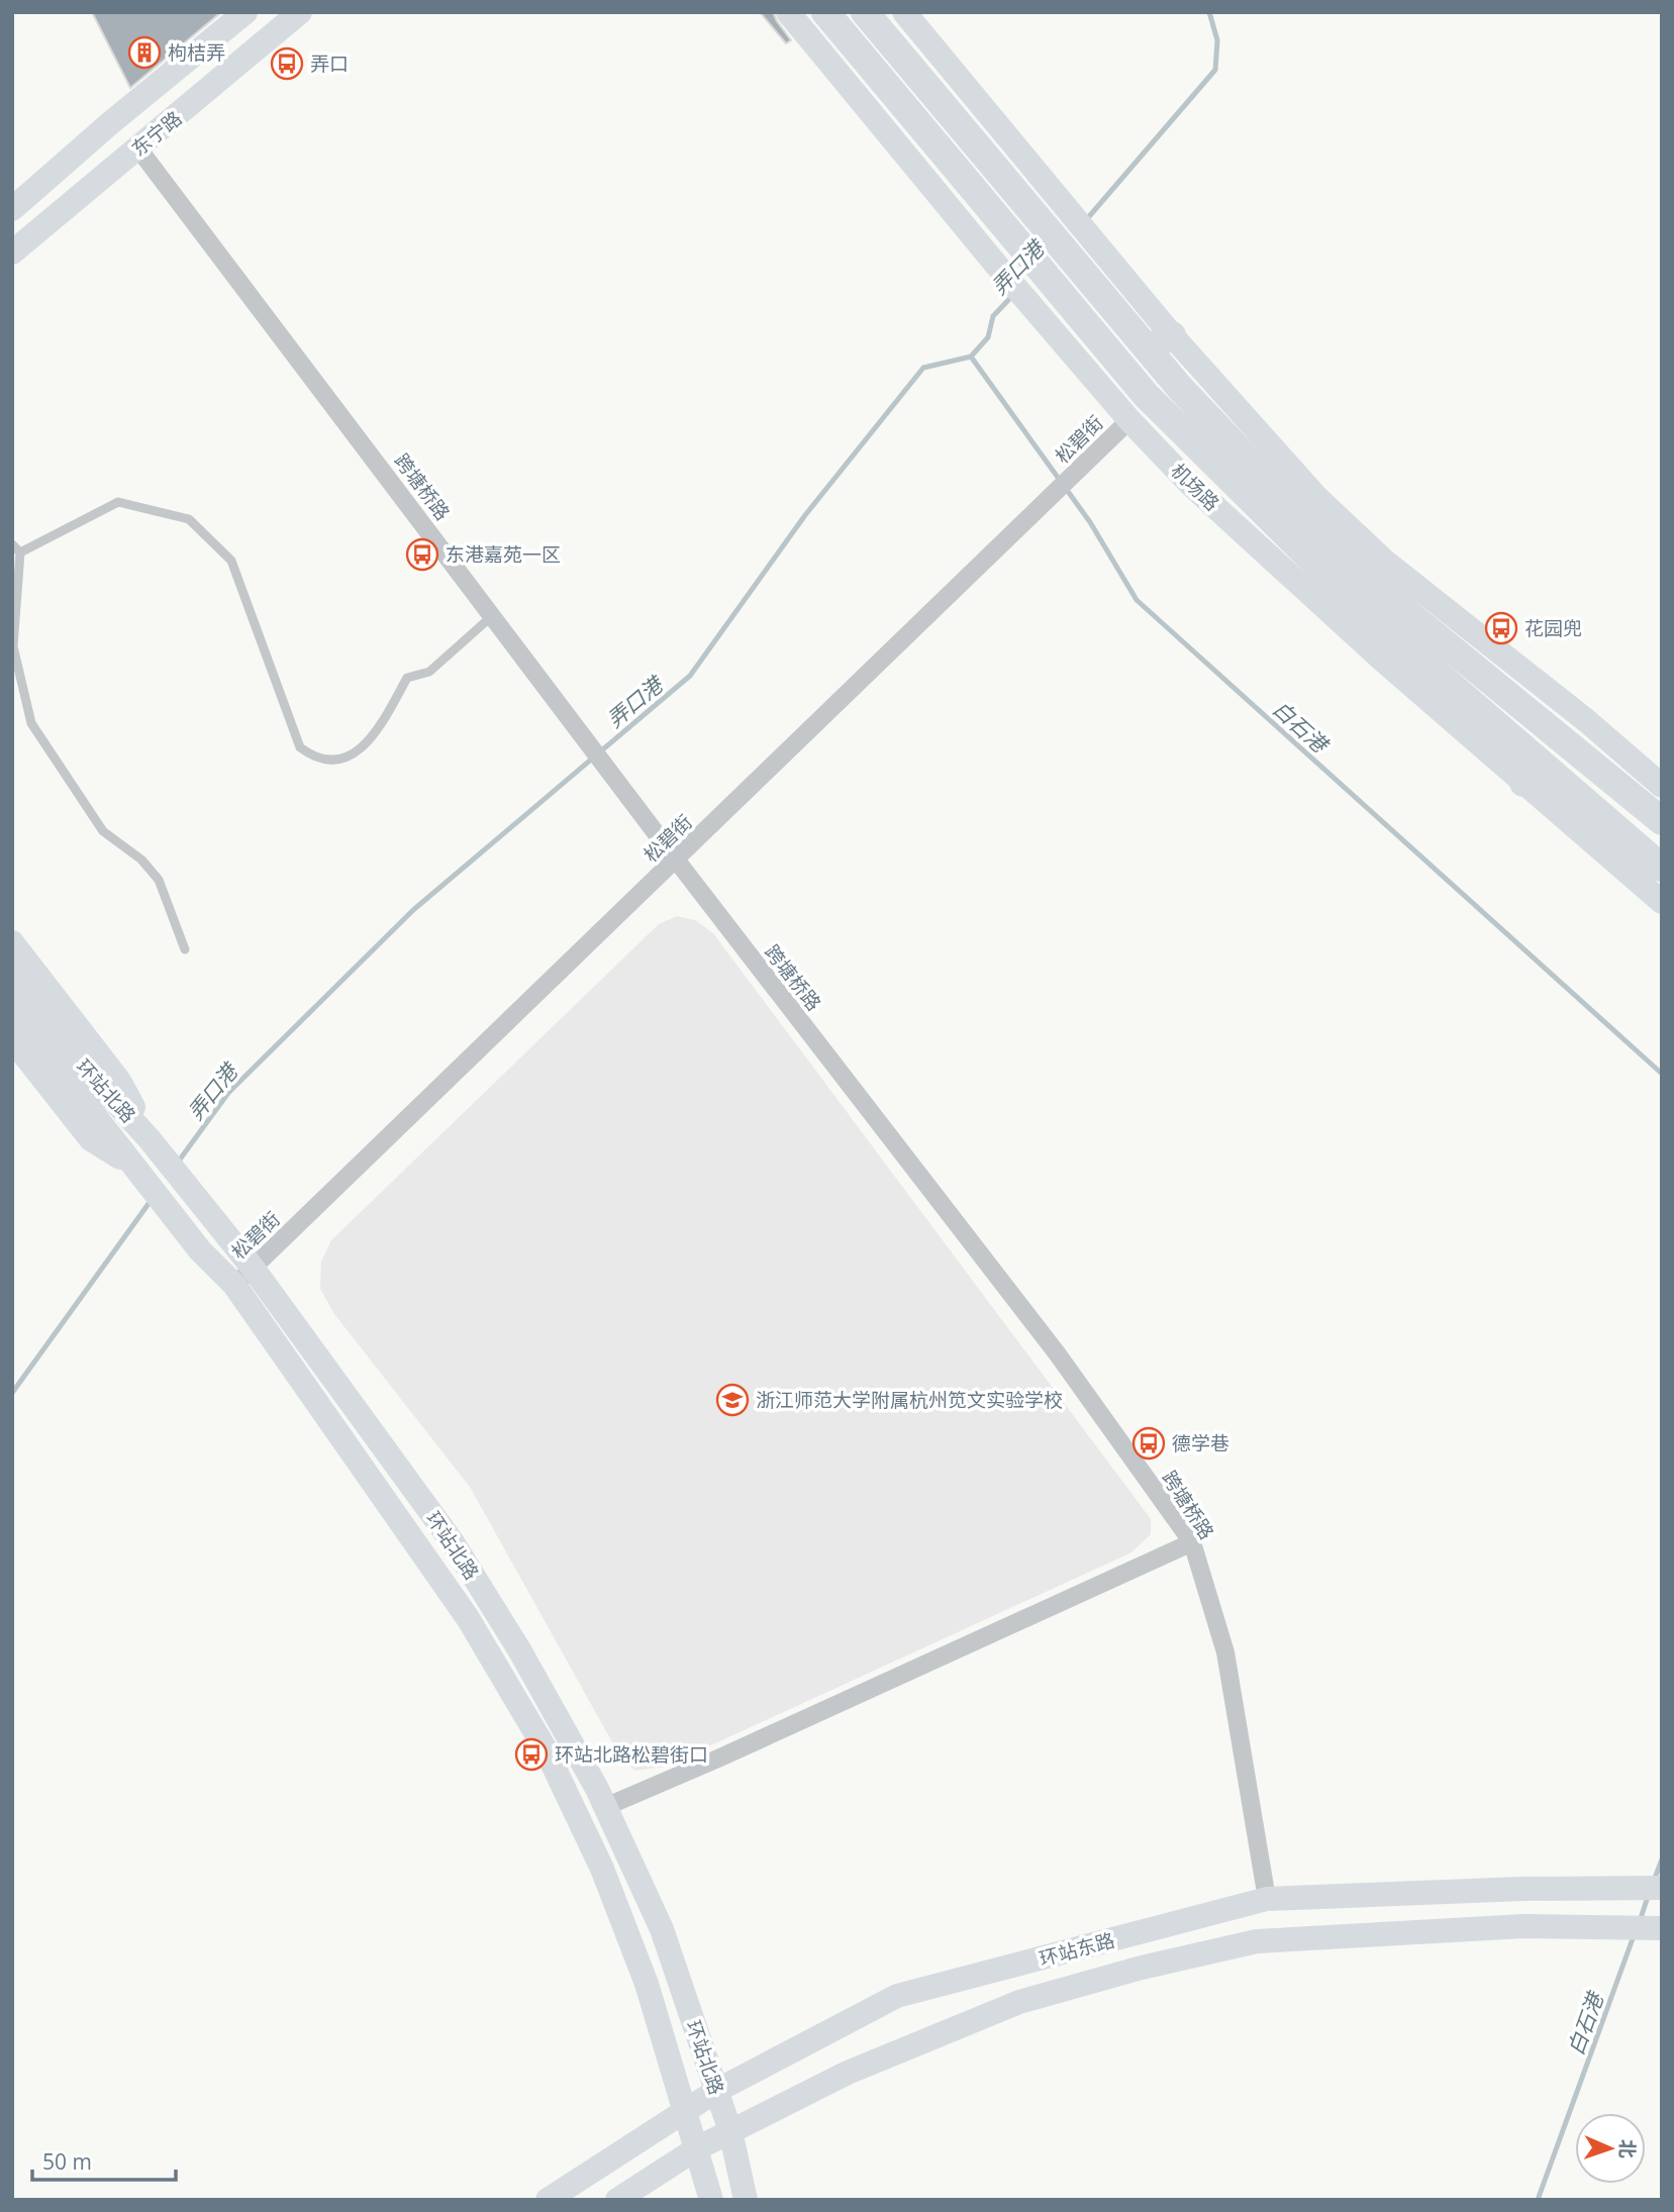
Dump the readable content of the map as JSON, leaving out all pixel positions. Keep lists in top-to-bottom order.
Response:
{
  "streets": {
    "main road": [
      "东宁路",
      "机场路",
      "环站北路",
      "环站东路"
    ],
    "street": ["松碧街", "跨塘桥路"]
  },
  "crossings": [
    ["东宁路", "跨塘桥路"],
    ["松碧街", "跨塘桥路"],
    ["松碧街", "机场路"],
    ["松碧街", "环站北路"],
    ["跨塘桥路", "环站东路"],
    ["环站北路", "环站东路"]
  ],
  "water": ["弄口港", "白石港"],
  "places": {
    "building": ["枸桔弄"],
    "bus stop": [
      "弄口",
      "东港嘉苑一区",
      "花园兜",
      "德学巷",
      "环站北路松碧街口"
    ],
    "school or university": ["浙江师范大学附属杭州笕文实验学校"]
  },
  "scale_bar": "50 m",
  "north": "right"
}
